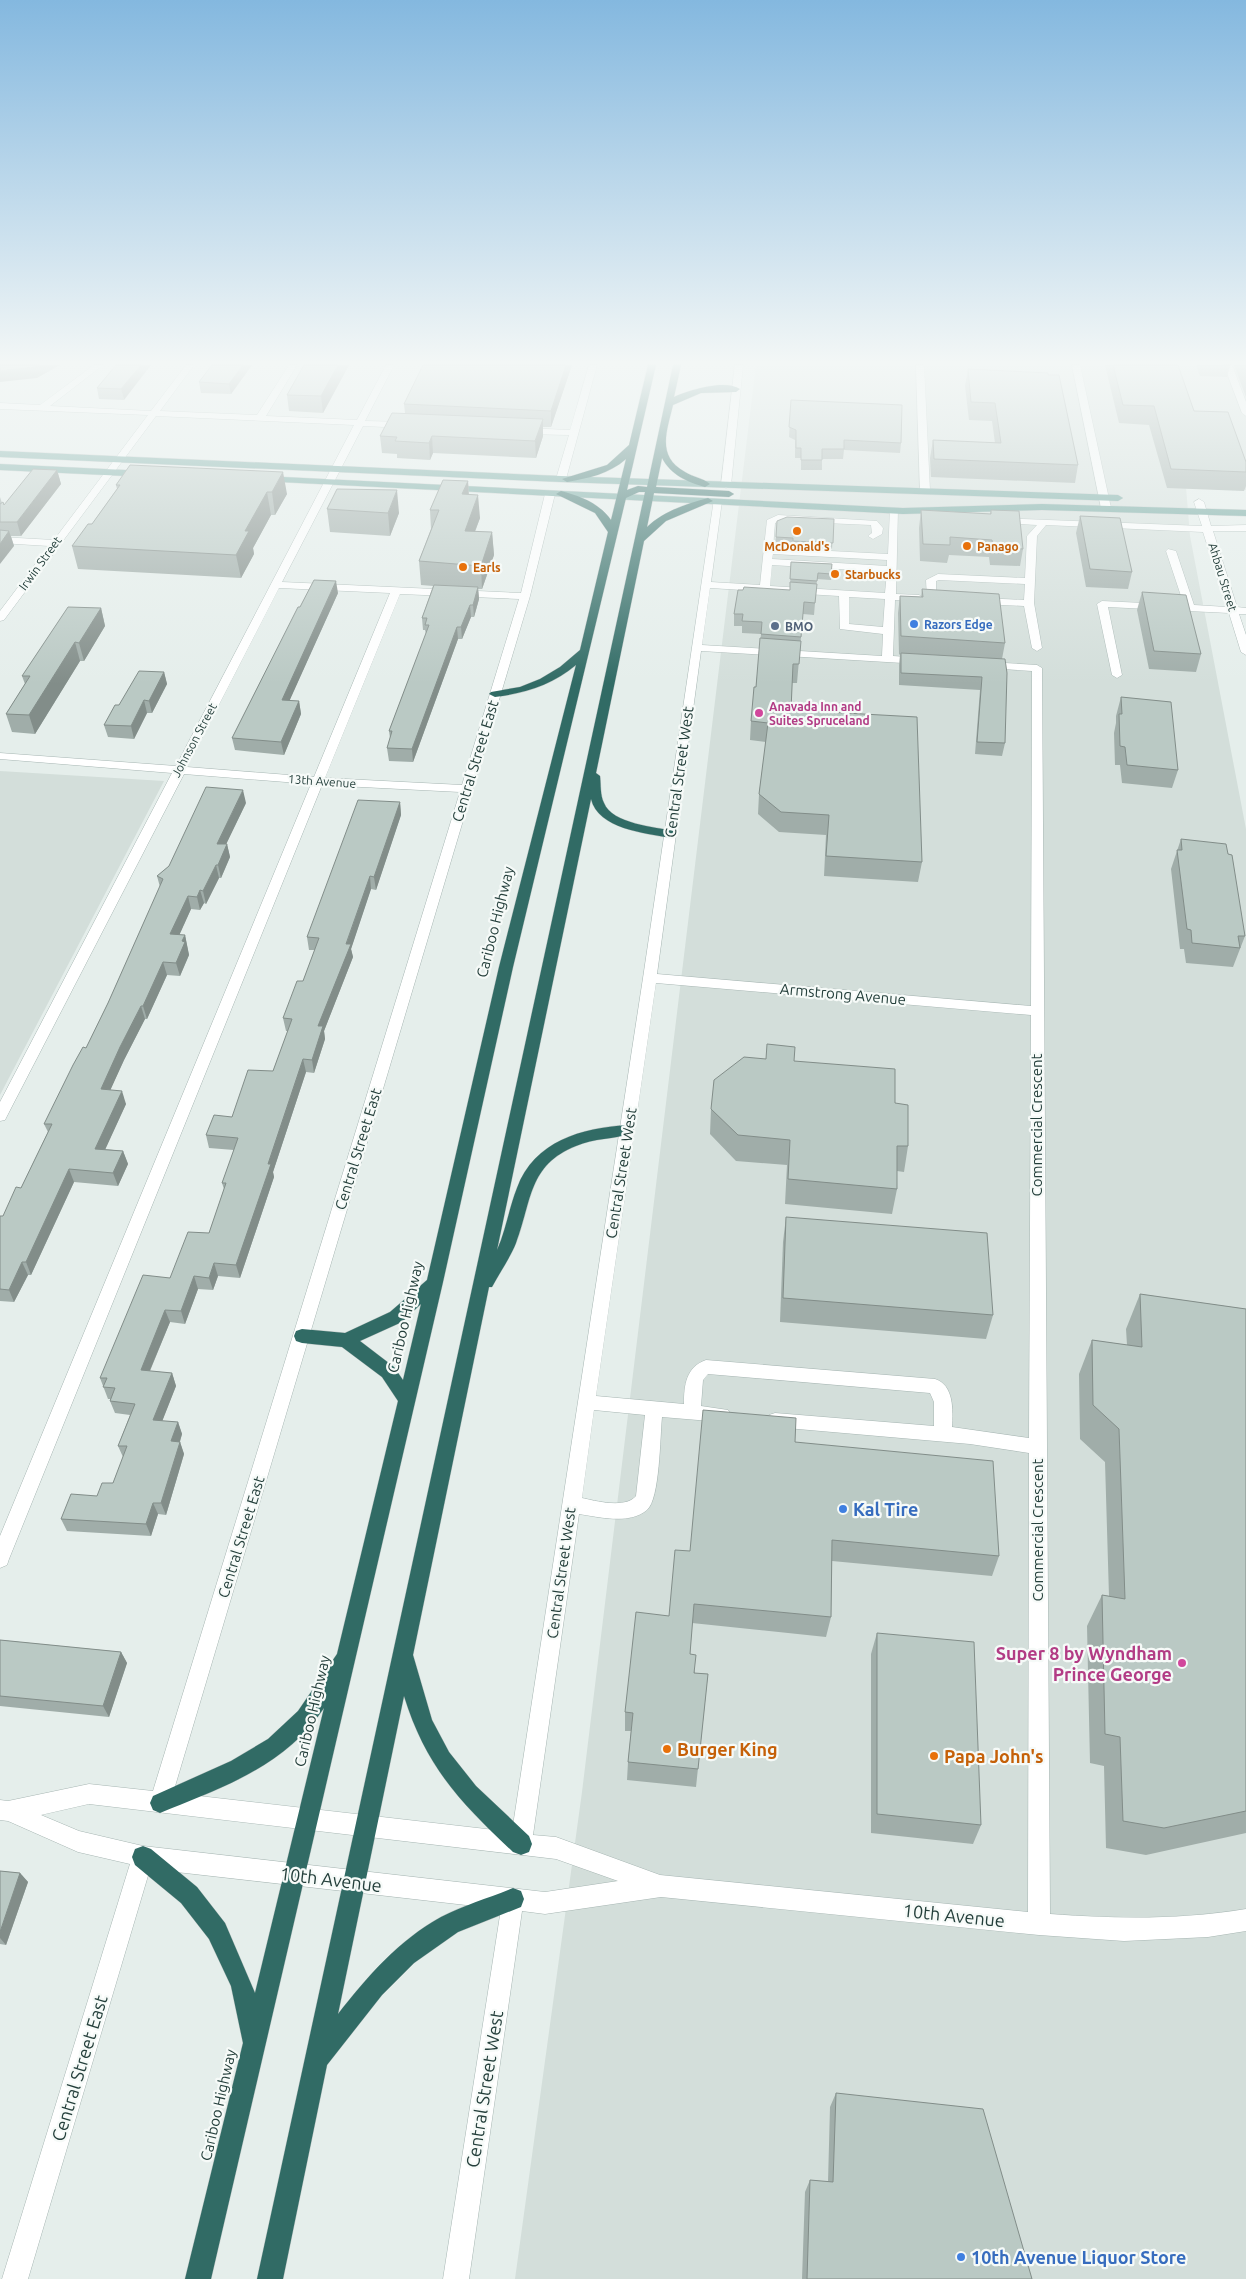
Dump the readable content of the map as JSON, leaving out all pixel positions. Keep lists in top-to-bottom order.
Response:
{
  "streets": {
    "highway": ["Cariboo Highway"],
    "street": [
      "Irwin Street",
      "Ahbau Street",
      "Johnson Street",
      "Central Street East",
      "Central Street West",
      "13th Avenue",
      "Armstrong Avenue",
      "Commercial Crescent",
      "10th Avenue"
    ]
  },
  "crossings": [
    ["Johnson Street", "13th Avenue"],
    ["Central Street East", "13th Avenue"],
    ["Central Street East", "10th Avenue"],
    ["Central Street West", "Armstrong Avenue"],
    ["Central Street West", "10th Avenue"],
    ["Cariboo Highway", "10th Avenue"],
    ["Armstrong Avenue", "Commercial Crescent"],
    ["Commercial Crescent", "10th Avenue"]
  ],
  "places": [
    "McDonald's",
    "Panago",
    "Earls",
    "Starbucks",
    "Razors Edge",
    "BMO",
    "Anavada Inn and Suites Spruceland",
    "Kal Tire",
    "Super 8 by Wyndham Prince George",
    "Burger King",
    "Papa John's",
    "10th Avenue Liquor Store"
  ]
}
